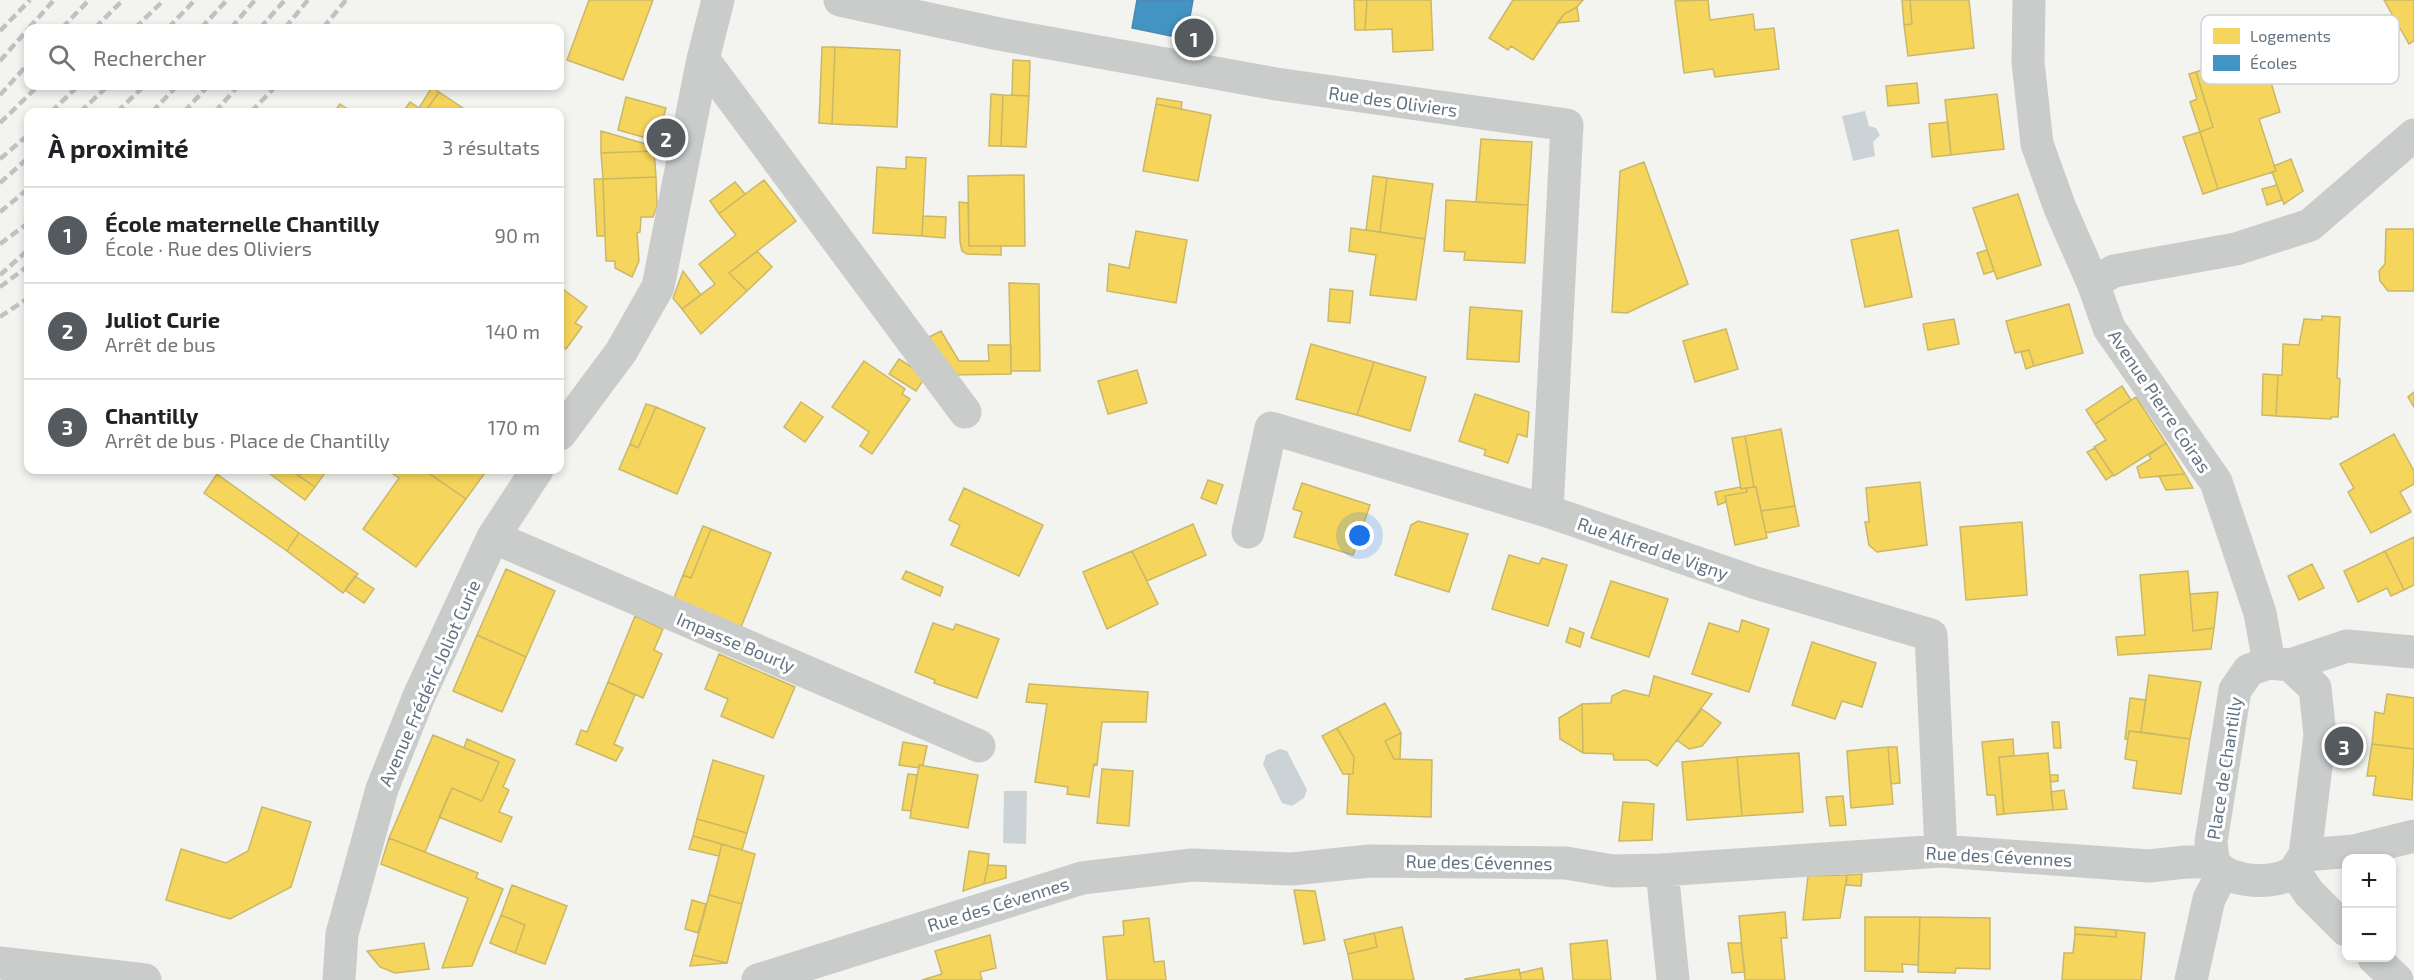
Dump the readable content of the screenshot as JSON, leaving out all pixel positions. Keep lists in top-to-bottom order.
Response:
{
  "streets": {
    "street": [
      "Rue des Oliviers",
      "Avenue Pierre Coiras",
      "Rue Alfred de Vigny",
      "Impasse Bourly",
      "Avenue Frédéric Joliot Curie",
      "Place de Chantilly",
      "Rue des Cévennes"
    ]
  },
  "crossings": [
    ["Rue des Oliviers", "Rue Alfred de Vigny"],
    ["Avenue Pierre Coiras", "Place de Chantilly"],
    ["Rue Alfred de Vigny", "Rue des Cévennes"],
    ["Impasse Bourly", "Avenue Frédéric Joliot Curie"],
    ["Place de Chantilly", "Rue des Cévennes"]
  ],
  "legend": ["Logements", "Écoles"],
  "page": {
    "pins": ["1", "2", "3"],
    "search": "Rechercher",
    "heading": ["À proximité", "3 résultats"],
    "list": [
      {
        "mark": "1",
        "name": "École maternelle Chantilly",
        "note": "École · Rue des Oliviers",
        "value": "90 m"
      },
      {
        "mark": "2",
        "name": "Juliot Curie",
        "note": "Arrêt de bus",
        "value": "140 m"
      },
      {
        "mark": "3",
        "name": "Chantilly",
        "note": "Arrêt de bus · Place de Chantilly",
        "value": "170 m"
      }
    ],
    "map_buttons": ["+", "−"]
  }
}
